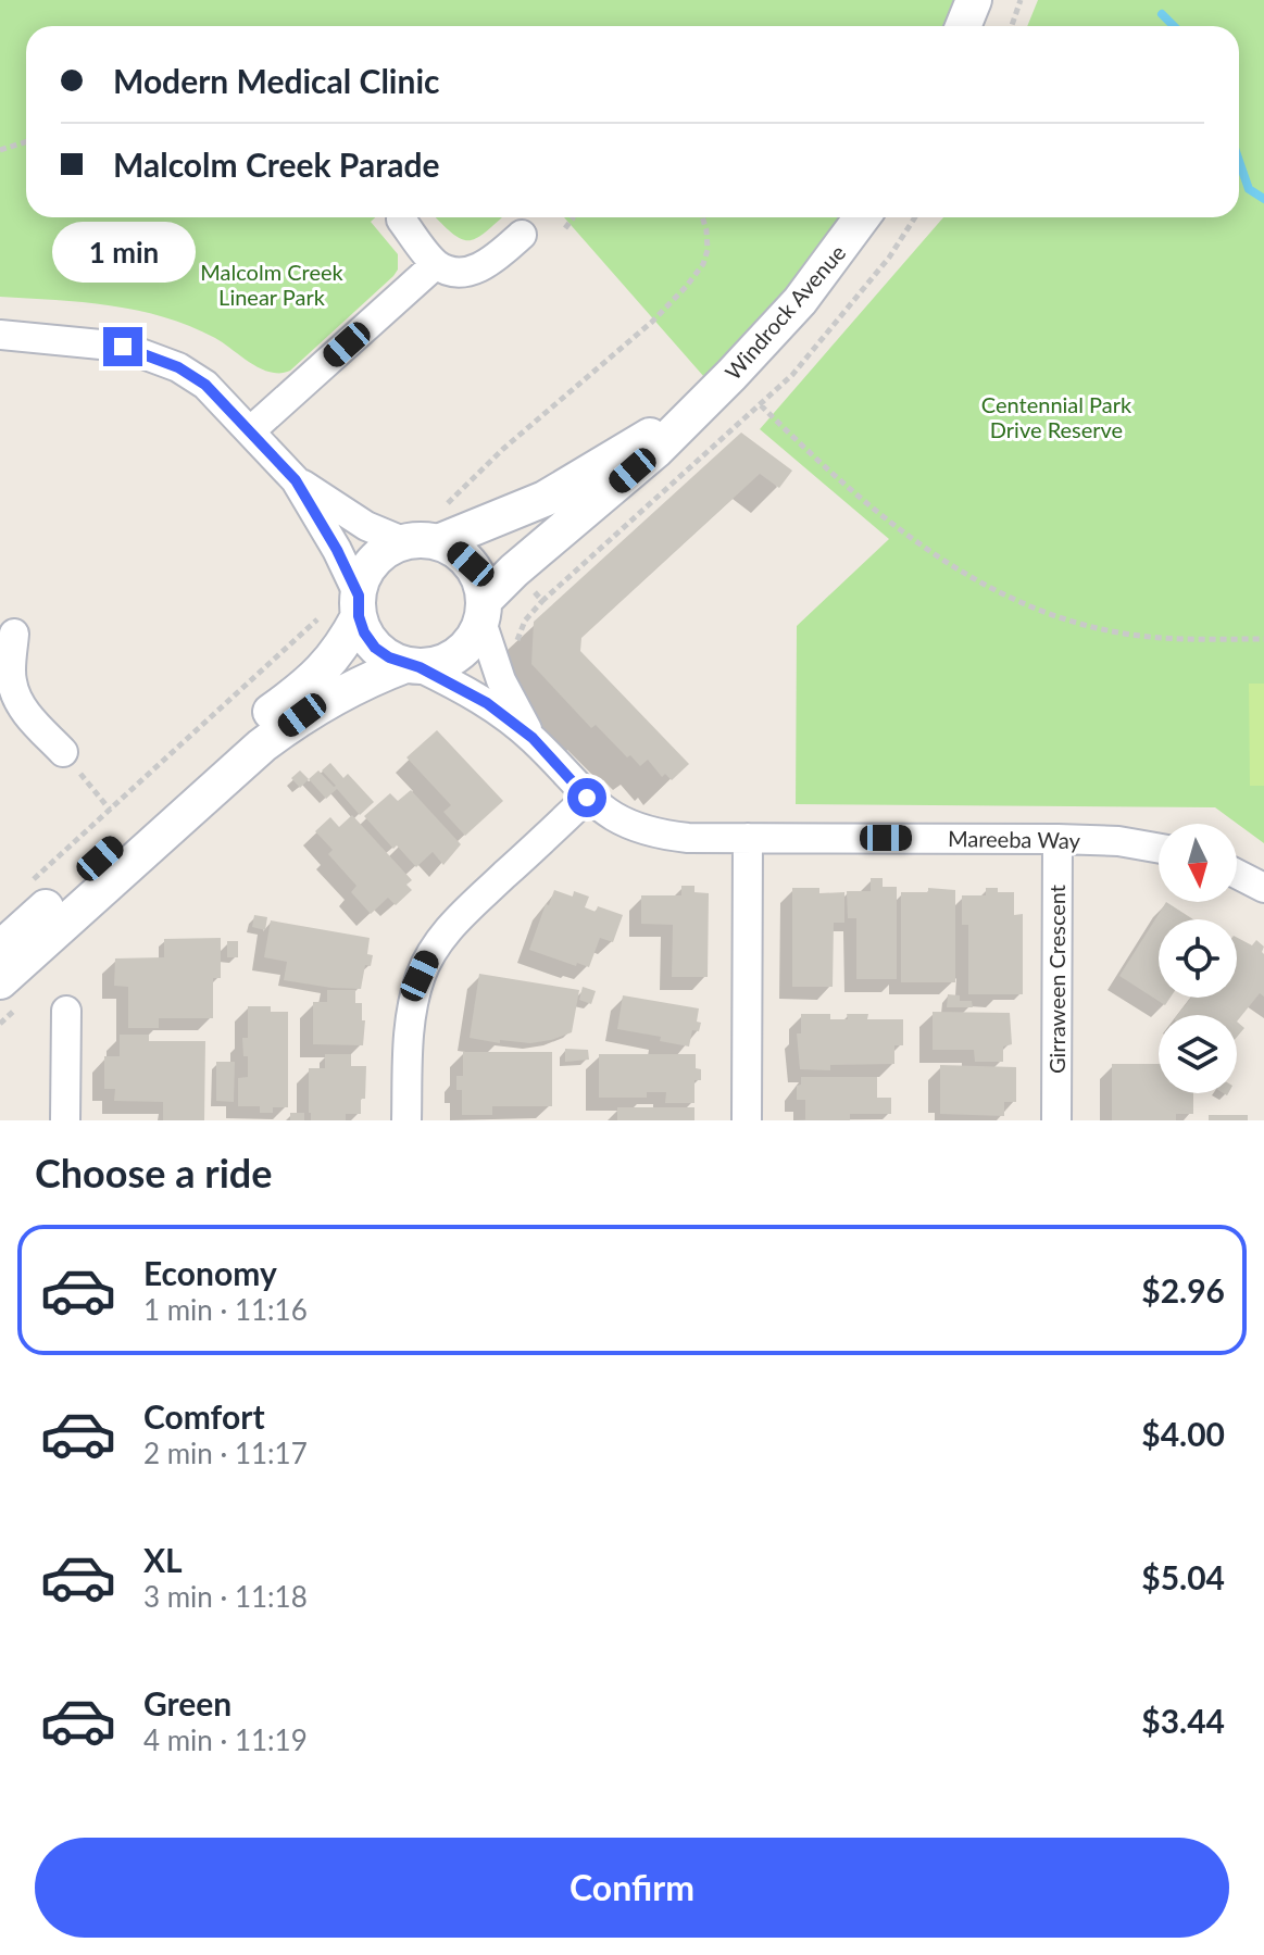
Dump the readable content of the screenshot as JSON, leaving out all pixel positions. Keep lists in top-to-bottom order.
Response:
{
  "streets": {
    "street": ["Windrock Avenue", "Mareeba Way", "Girraween Crescent"]
  },
  "crossings": [
    ["Windrock Avenue", "Mareeba Way"],
    ["Mareeba Way", "Girraween Crescent"]
  ],
  "parks": ["Malcolm Creek Linear Park", "Centennial Park Drive Reserve"],
  "north": "bottom",
  "page": {
    "banner": ["Modern Medical Clinic", "Malcolm Creek Parade"],
    "bubble": "1 min",
    "heading": "Choose a ride",
    "list": [
      {
        "name": "Economy",
        "note": "1 min · 11:16",
        "value": "$2.96"
      },
      {
        "name": "Comfort",
        "note": "2 min · 11:17",
        "value": "$4.00"
      },
      {
        "name": "XL",
        "note": "3 min · 11:18",
        "value": "$5.04"
      },
      {
        "name": "Green",
        "note": "4 min · 11:19",
        "value": "$3.44"
      }
    ],
    "buttons": "Confirm"
  }
}
